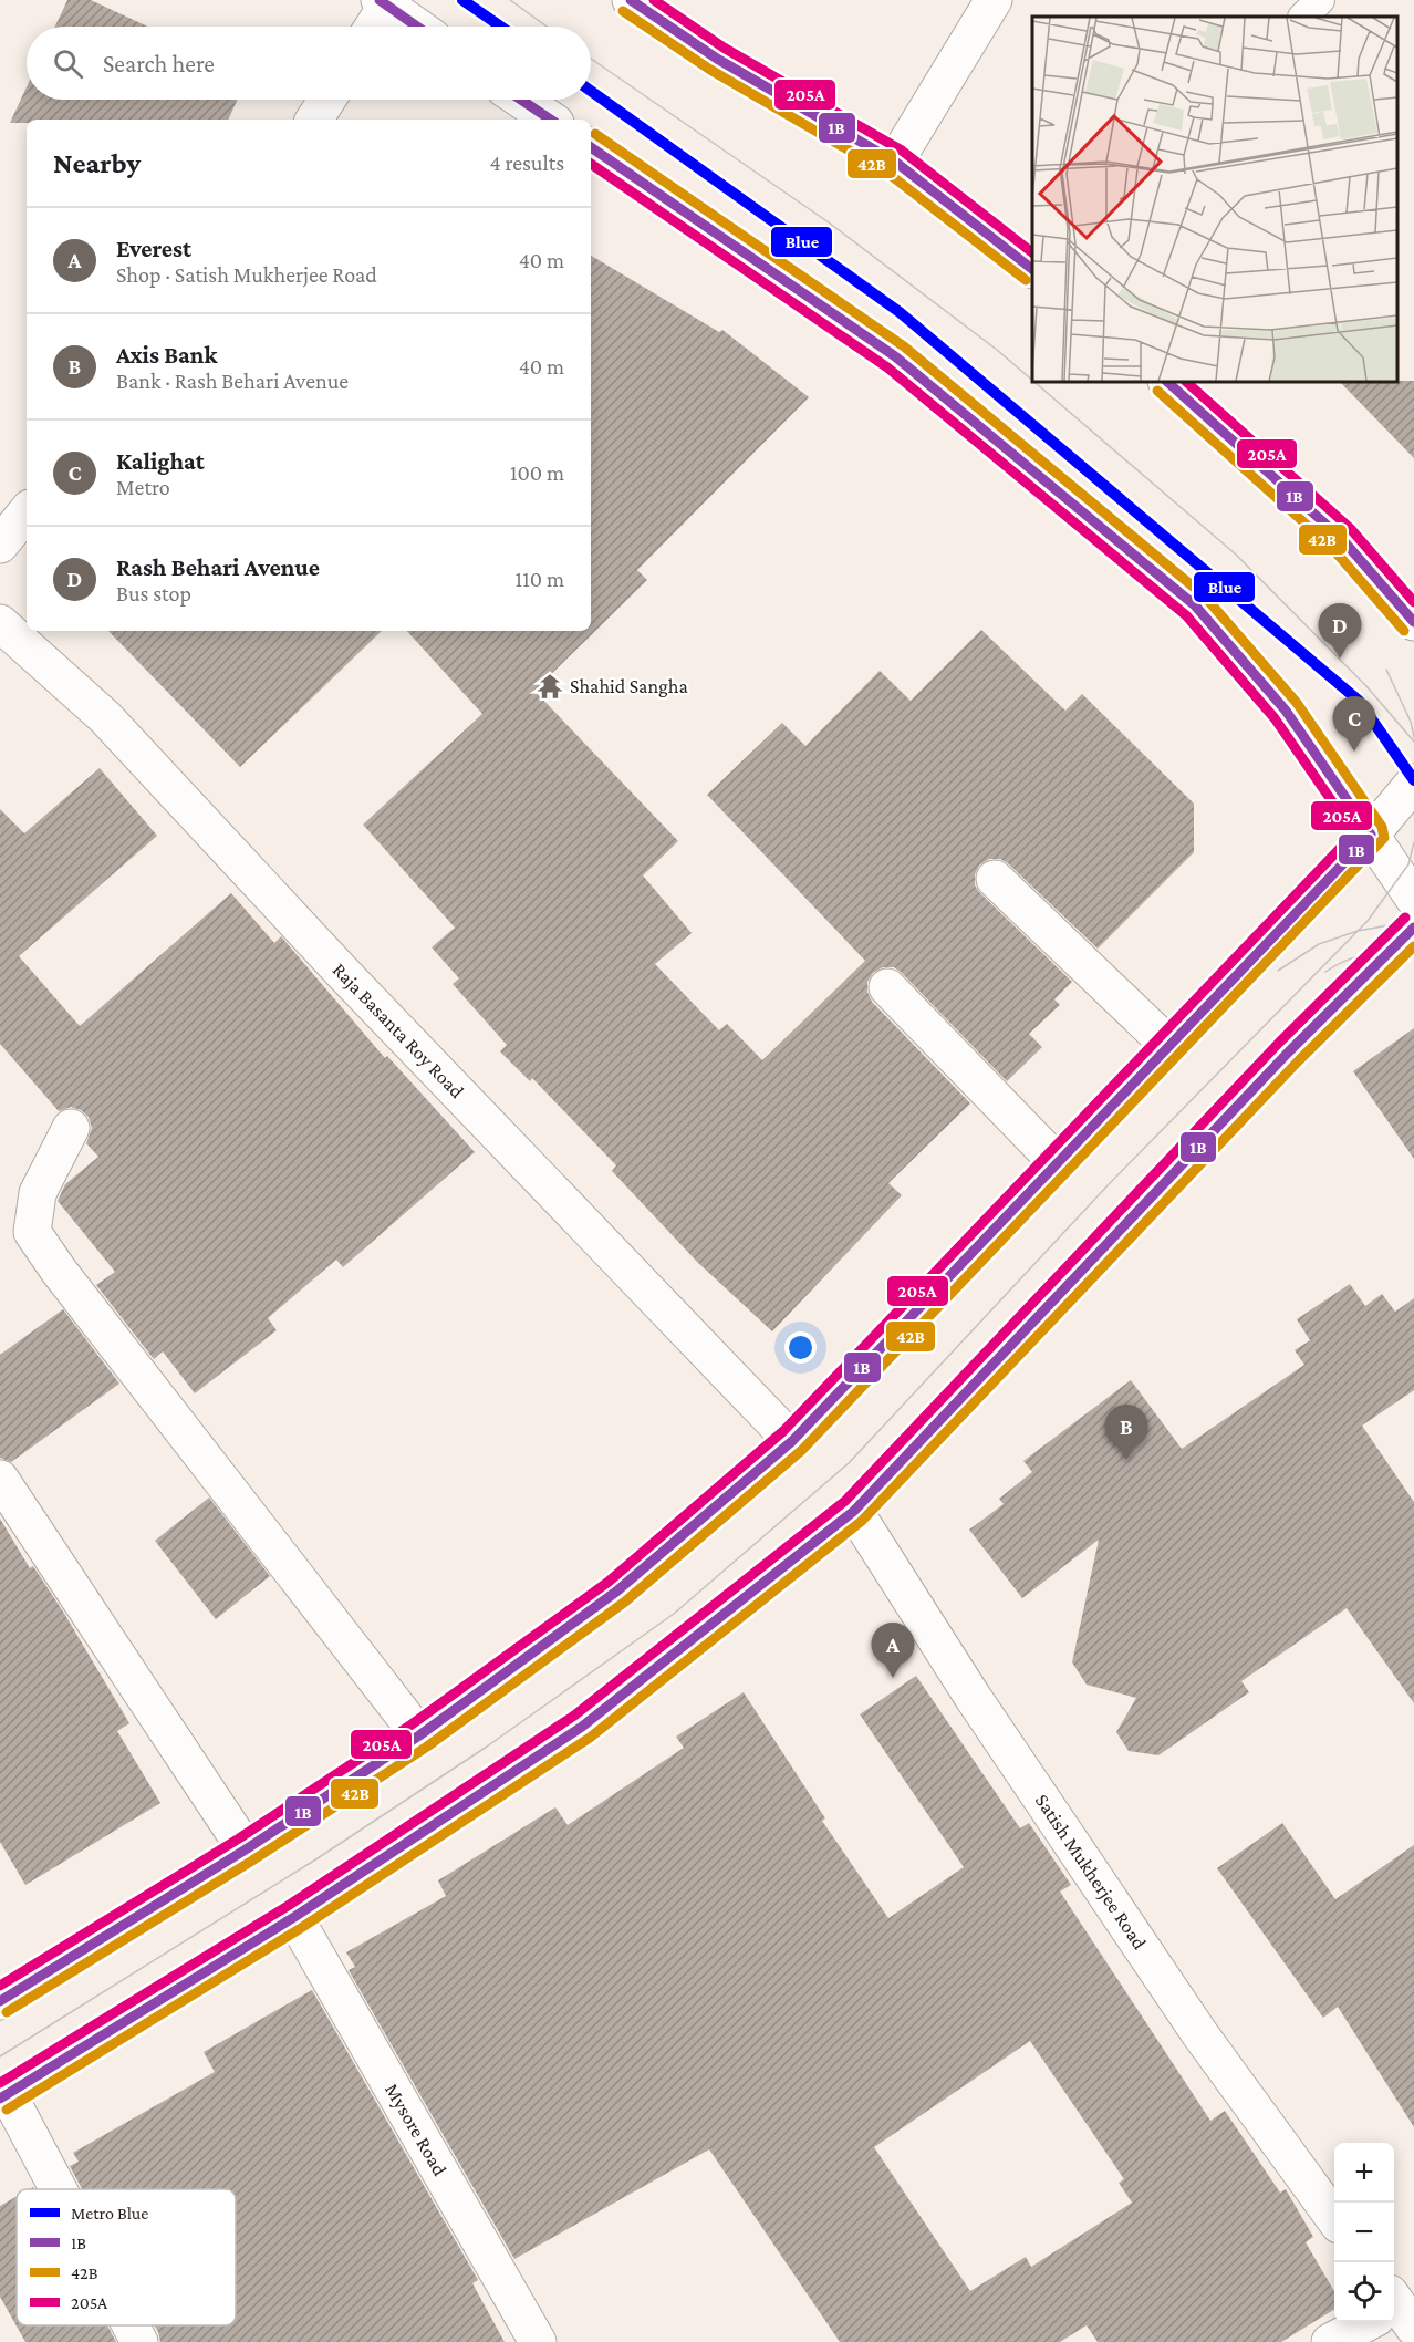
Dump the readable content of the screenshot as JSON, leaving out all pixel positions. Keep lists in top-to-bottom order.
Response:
{
  "streets": {
    "main road": ["Raja Basanta Roy Road", "Satish Mukherjee Road", "Mysore Road"]
  },
  "places": {
    "temple": ["Shahid Sangha"]
  },
  "lines": [
    "metro line Blue",
    "transit line 1B",
    "transit line 205A",
    "transit line 42B"
  ],
  "legend": [
    "Metro Blue",
    "1B",
    "42B",
    "205A"
  ],
  "page": {
    "search": "Search here",
    "heading": ["Nearby", "4 results"],
    "list": [
      {
        "mark": "A",
        "name": "Everest",
        "note": "Shop · Satish Mukherjee Road",
        "value": "40 m"
      },
      {
        "mark": "B",
        "name": "Axis Bank",
        "note": "Bank · Rash Behari Avenue",
        "value": "40 m"
      },
      {
        "mark": "C",
        "name": "Kalighat",
        "note": "Metro",
        "value": "100 m"
      },
      {
        "mark": "D",
        "name": "Rash Behari Avenue",
        "note": "Bus stop",
        "value": "110 m"
      }
    ],
    "pins": [
      "D",
      "C",
      "B",
      "A"
    ],
    "map_buttons": ["+", "−"]
  }
}
